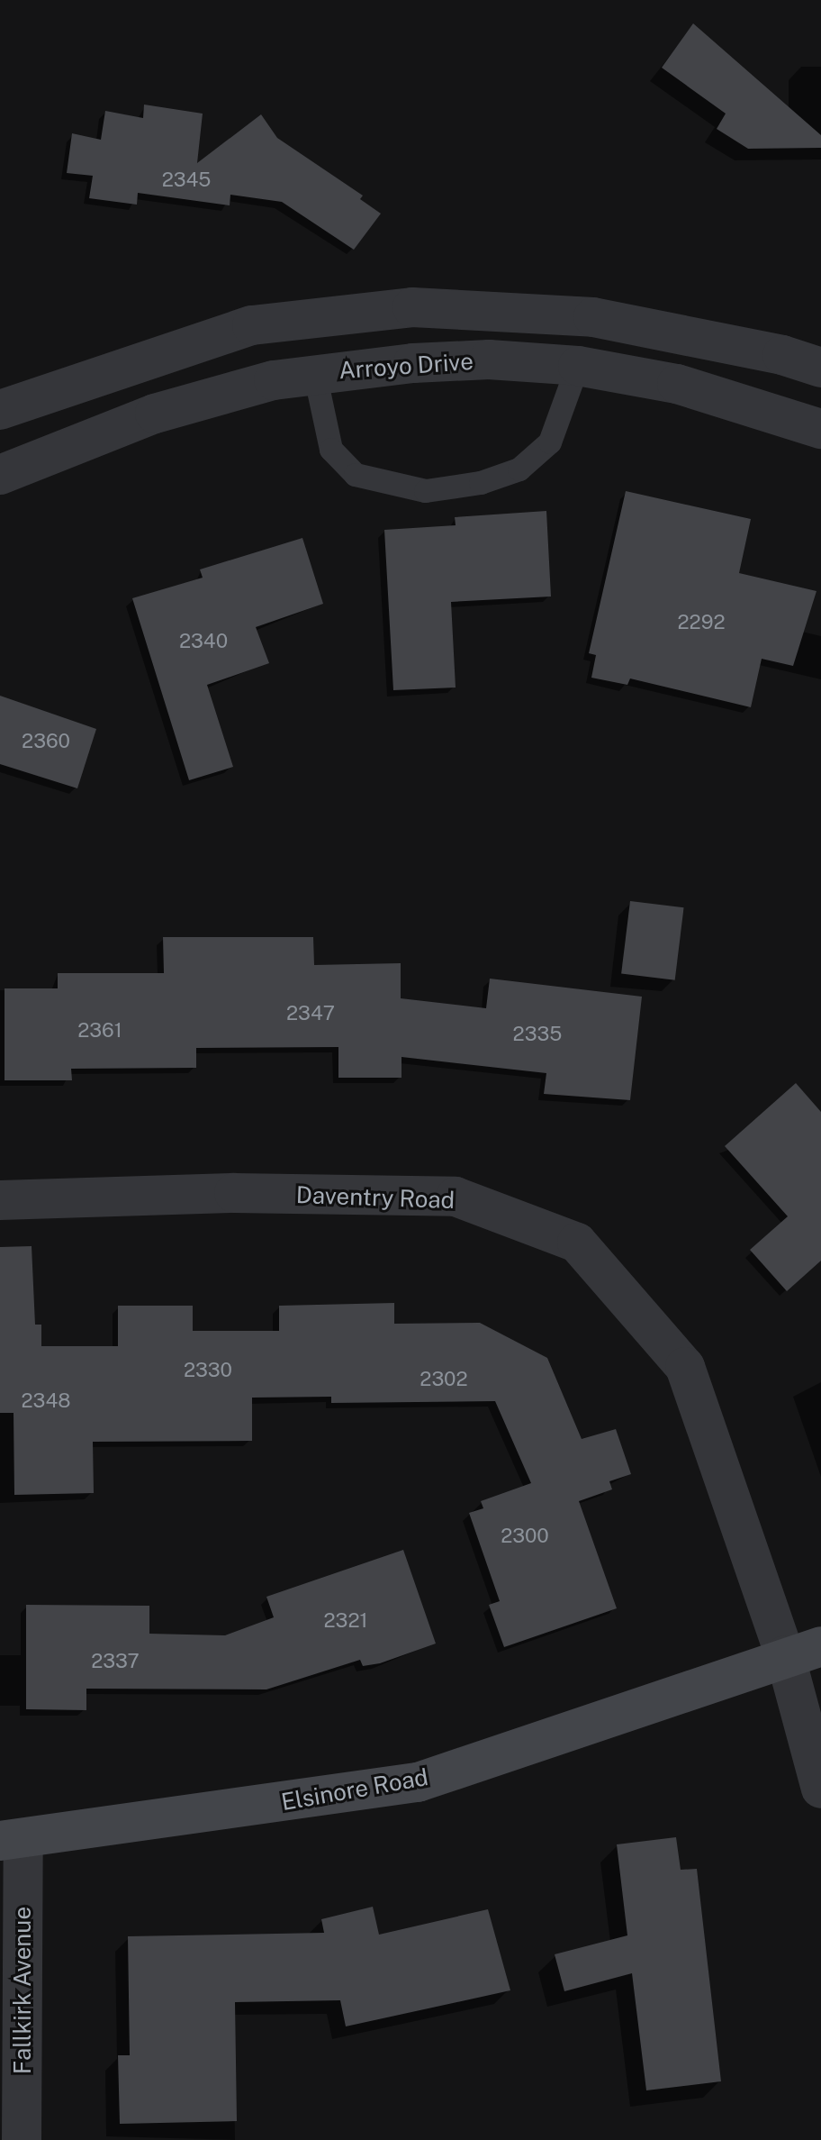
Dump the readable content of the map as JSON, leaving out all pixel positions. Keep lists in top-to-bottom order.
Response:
{
  "streets": {
    "street": [
      "Arroyo Drive",
      "Daventry Road",
      "Elsinore Road",
      "Fallkirk Avenue"
    ]
  },
  "crossings": [
    ["Daventry Road", "Elsinore Road"],
    ["Elsinore Road", "Fallkirk Avenue"]
  ],
  "house_numbers": [
    "2345",
    "2292",
    "2340",
    "2360",
    "2347",
    "2361",
    "2335",
    "2330",
    "2302",
    "2348",
    "2300",
    "2321",
    "2337"
  ]
}
